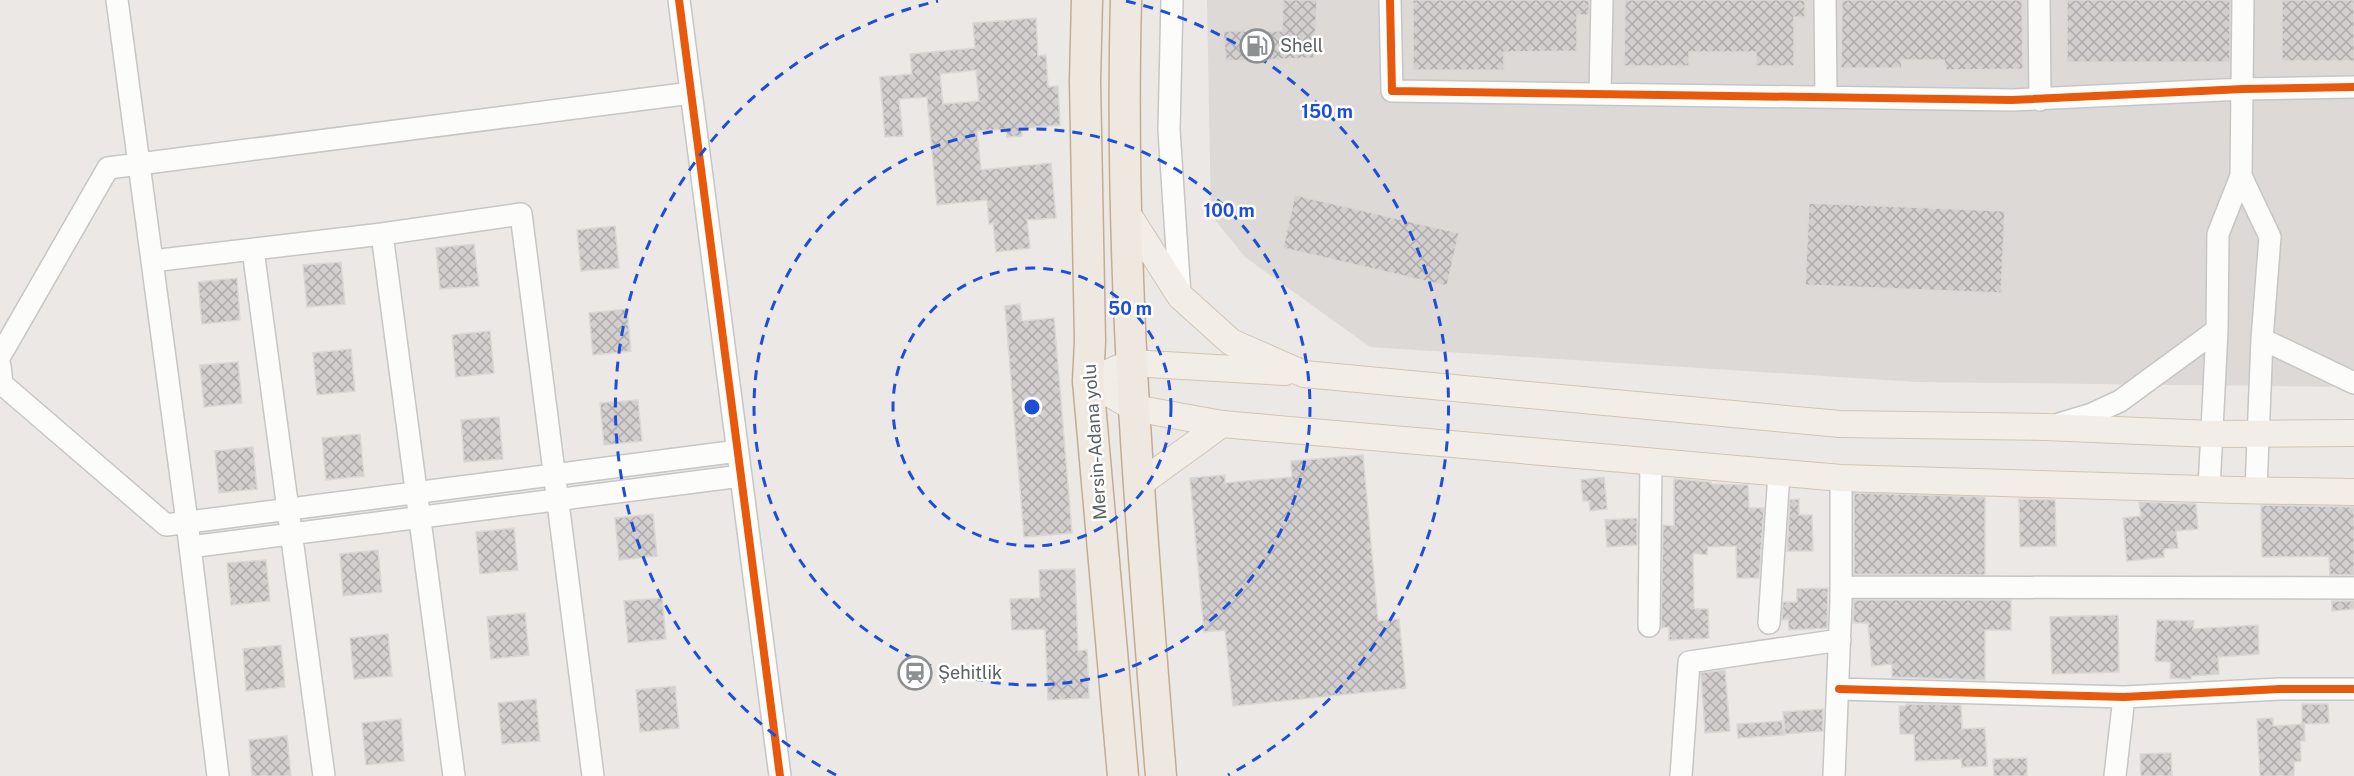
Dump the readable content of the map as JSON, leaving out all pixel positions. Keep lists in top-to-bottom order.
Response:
{
  "streets": {
    "highway": ["Mersin-Adana yolu"]
  },
  "places": {
    "fuel station": ["Shell"],
    "station": ["Şehitlik"]
  },
  "rings": ["150 m", "100 m", "50 m"]
}
